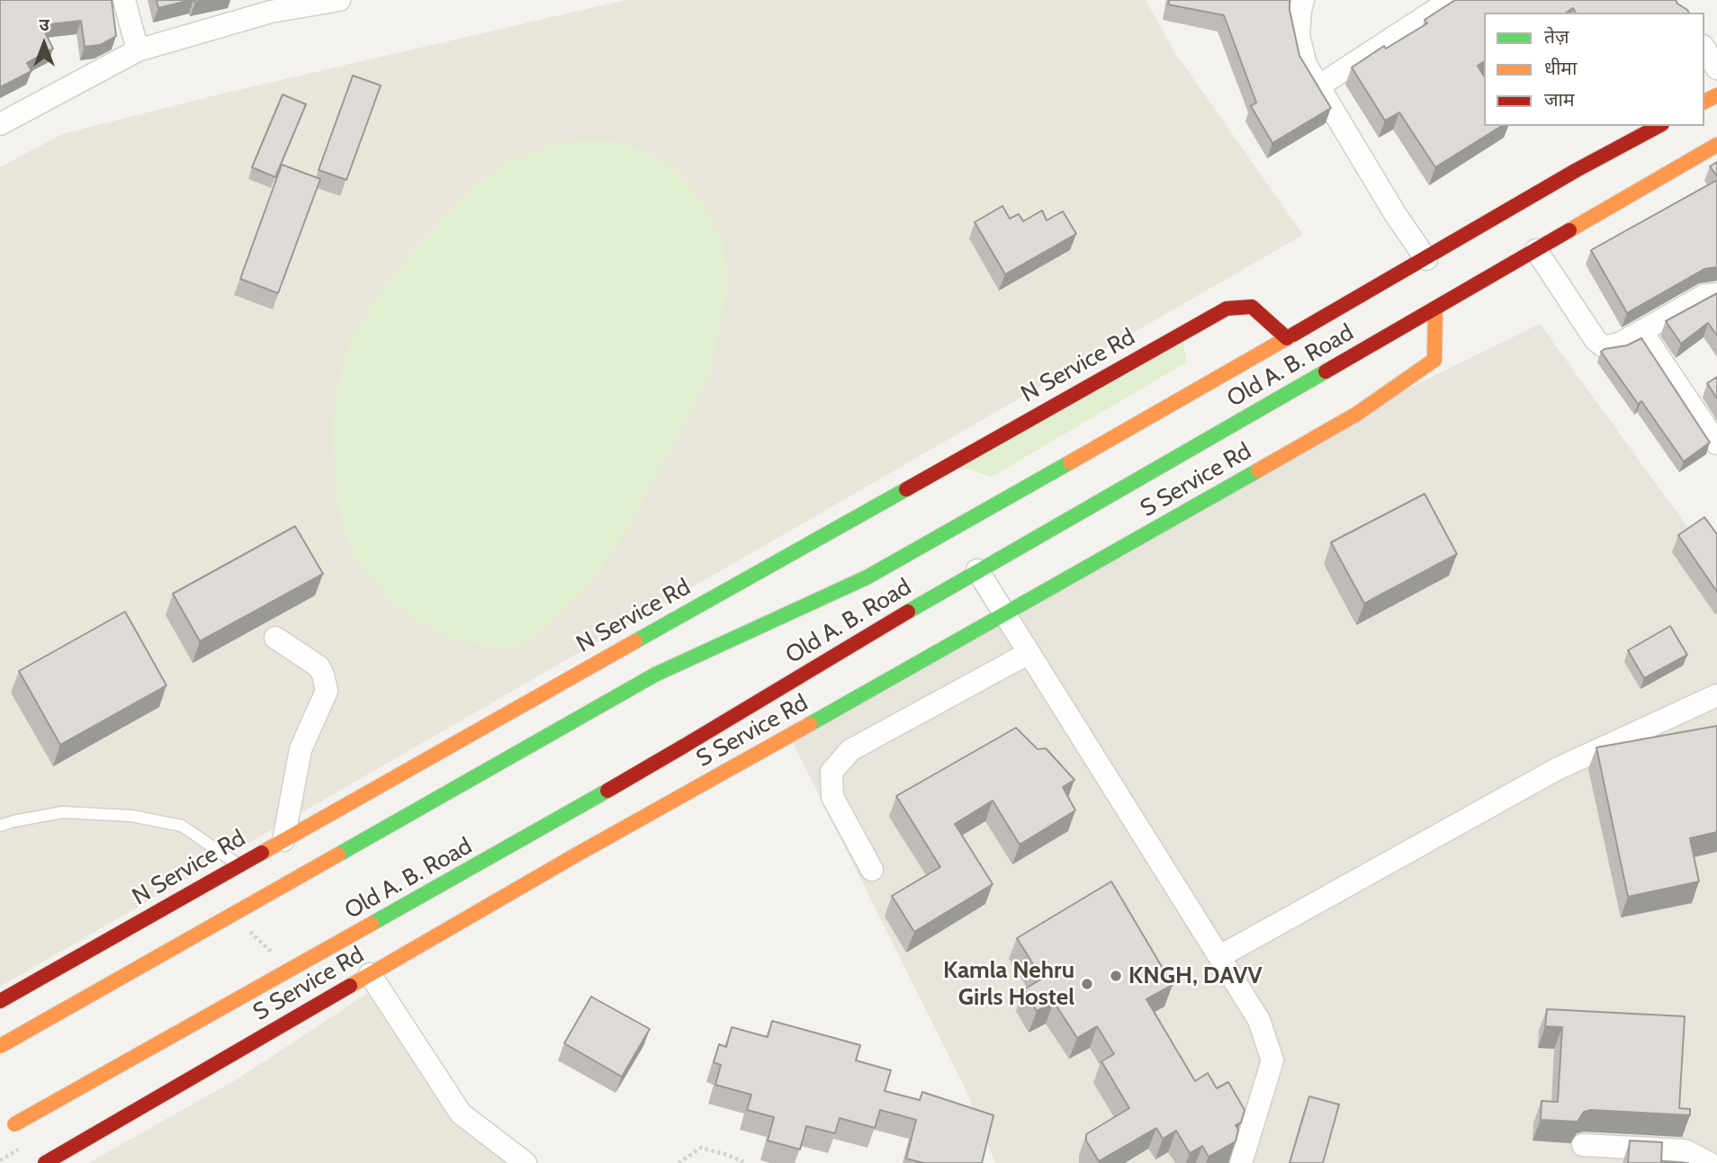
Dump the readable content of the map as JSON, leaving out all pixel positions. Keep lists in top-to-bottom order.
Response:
{
  "streets": {
    "main road": ["N Service Rd", "Old A. B. Road", "S Service Rd"]
  },
  "crossings": [
    ["N Service Rd", "Old A. B. Road"],
    ["Old A. B. Road", "S Service Rd"]
  ],
  "places": ["KNGH, DAVV", "Kamla Nehru Girls Hostel"],
  "legend": ["तेज़", "धीमा", "जाम"],
  "north": "top"
}
